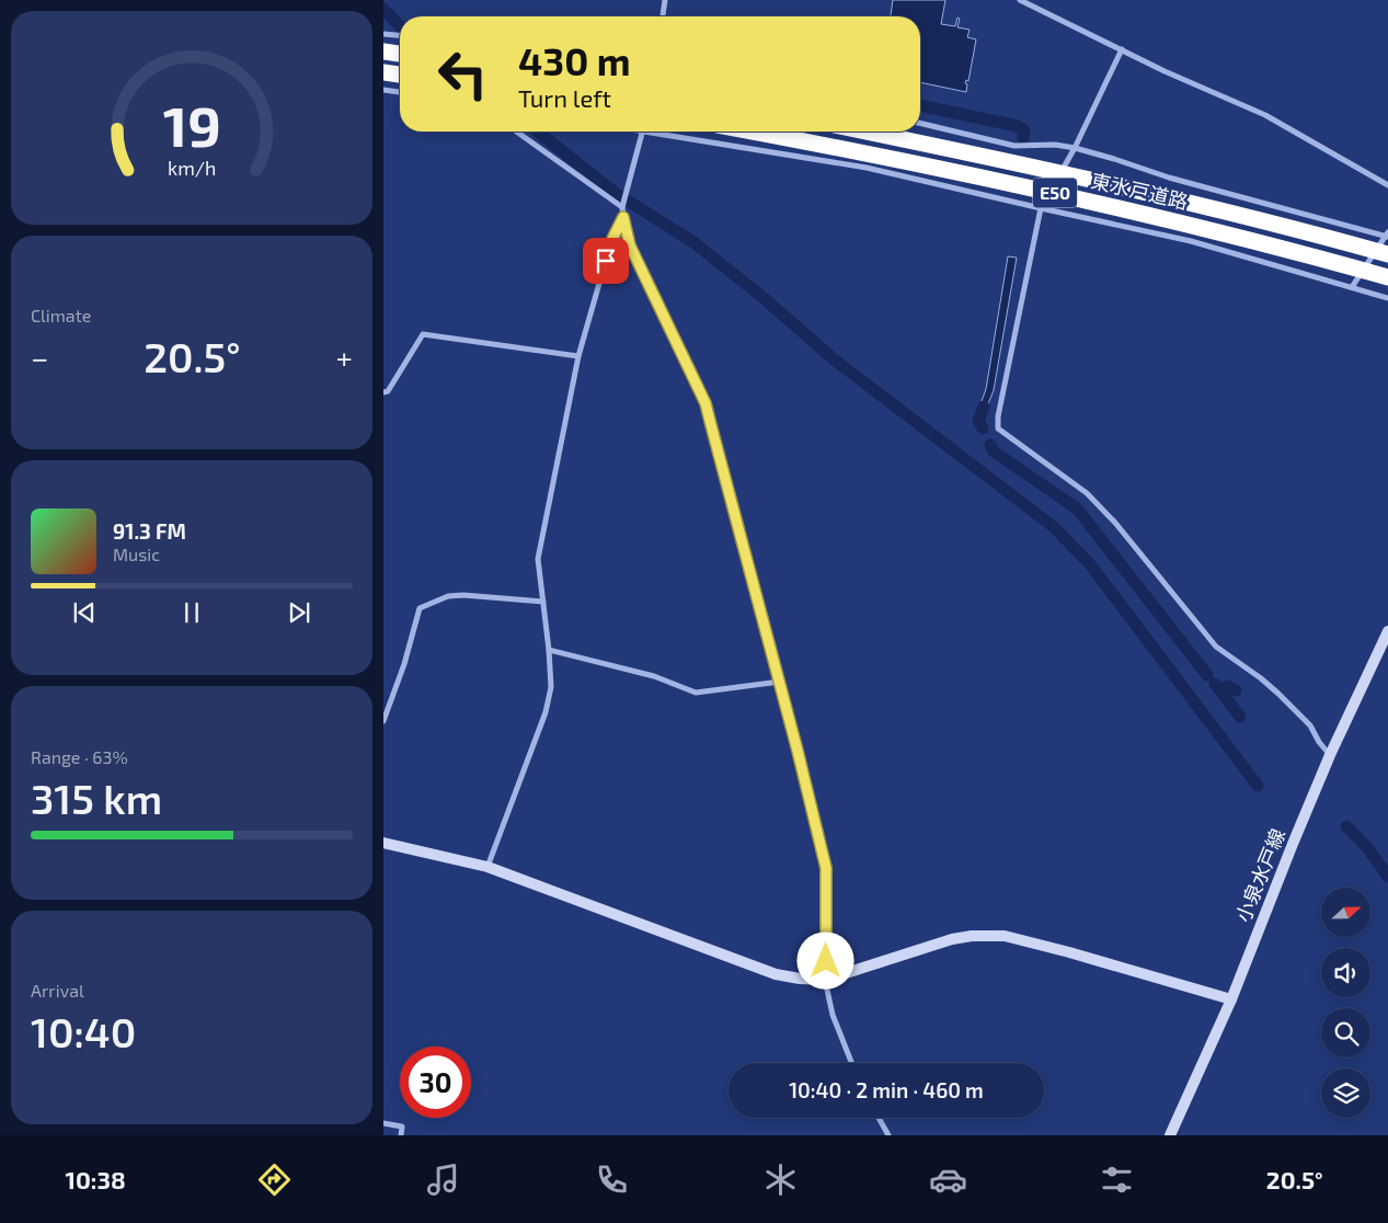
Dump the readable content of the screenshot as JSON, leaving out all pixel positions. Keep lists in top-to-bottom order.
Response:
{
  "streets": {
    "highway": ["東水戸道路", "E50"],
    "street": ["小泉水戸線"]
  },
  "north": "right",
  "page": {
    "turn": ["430 m", "Turn left"],
    "tile": [
      "Climate",
      ["Range · 63%", "315 km"],
      ["Arrival", "10:40"]
    ],
    "heat": ["−", "20.5°", "+"],
    "song": ["91.3 FM", "Music"],
    "limit": "30",
    "trip": "10:40 · 2 min · 460 m",
    "tabs": ["10:38", "20.5°"],
    "gauge": ["19", "km/h"]
  }
}
